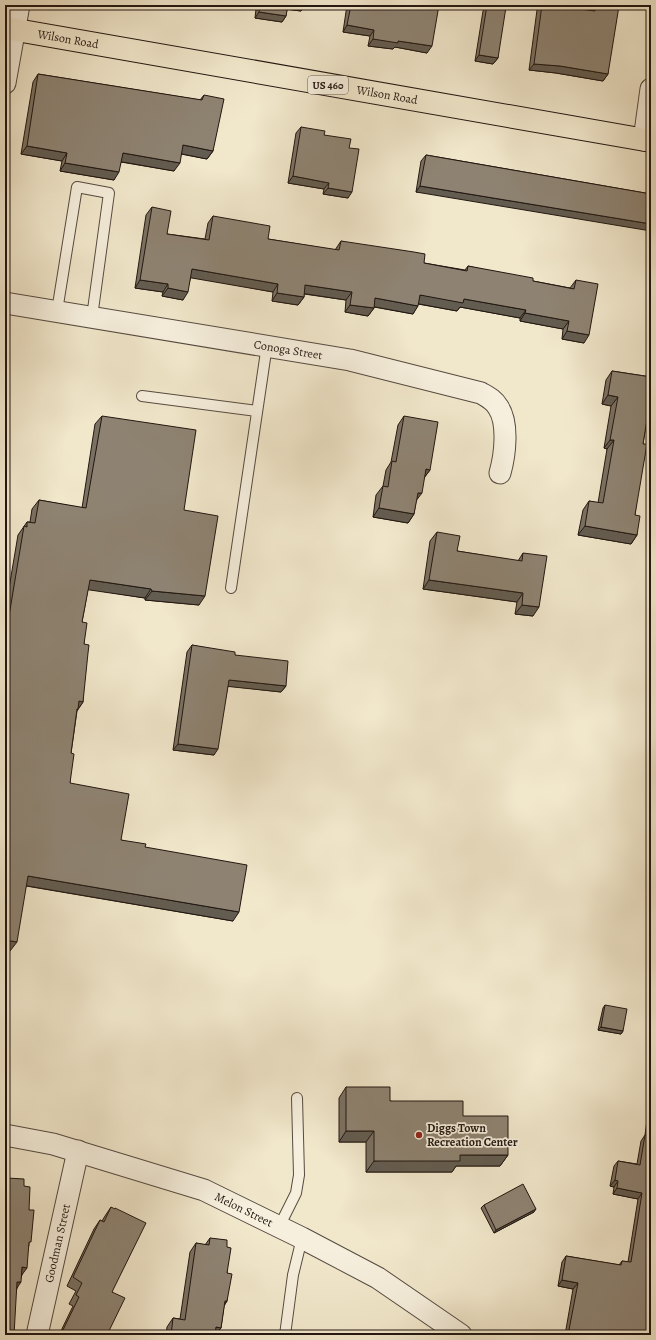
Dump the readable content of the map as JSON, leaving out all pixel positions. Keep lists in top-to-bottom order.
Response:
{
  "streets": {
    "main road": ["Wilson Road", "US 460"],
    "street": ["Conoga Street", "Melon Street", "Goodman Street"]
  },
  "crossings": [
    ["Melon Street", "Goodman Street"]
  ],
  "places": ["Diggs Town Recreation Center"]
}
